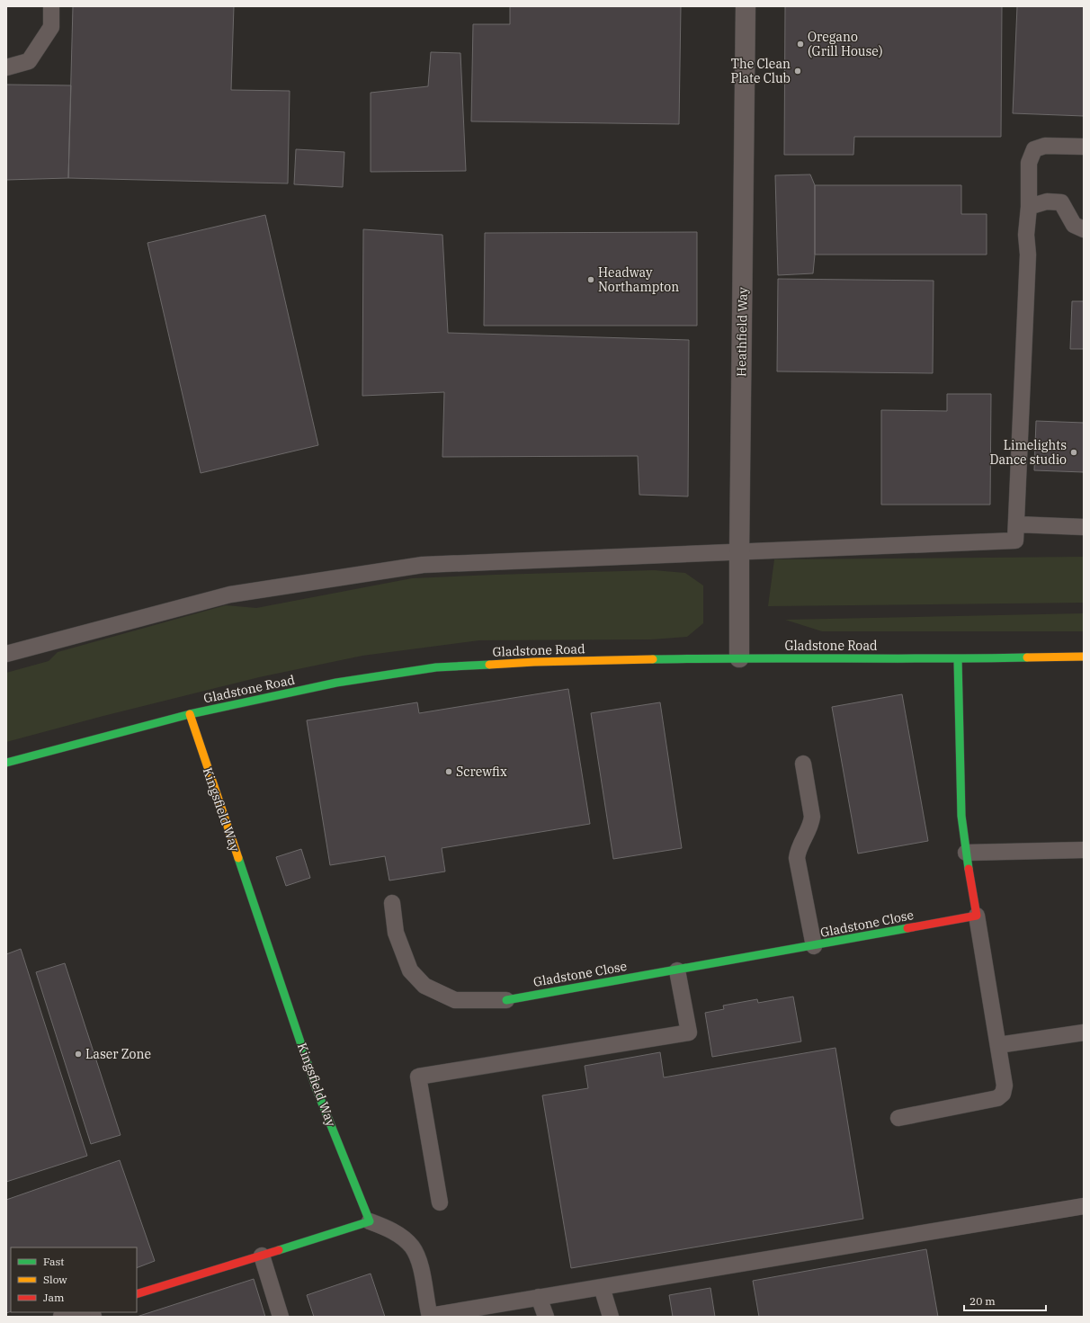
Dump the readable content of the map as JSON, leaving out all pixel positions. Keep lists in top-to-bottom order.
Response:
{
  "streets": {
    "street": [
      "Heathfield Way",
      "Gladstone Road",
      "Kingsfield Way",
      "Gladstone Close"
    ]
  },
  "crossings": [
    ["Heathfield Way", "Gladstone Road"],
    ["Gladstone Road", "Kingsfield Way"]
  ],
  "places": [
    "Oregano (Grill House)",
    "The Clean Plate Club",
    "Headway Northampton",
    "Limelights Dance studio",
    "Screwfix",
    "Laser Zone"
  ],
  "legend": ["Fast", "Slow", "Jam"],
  "scale_bar": "20 m"
}
